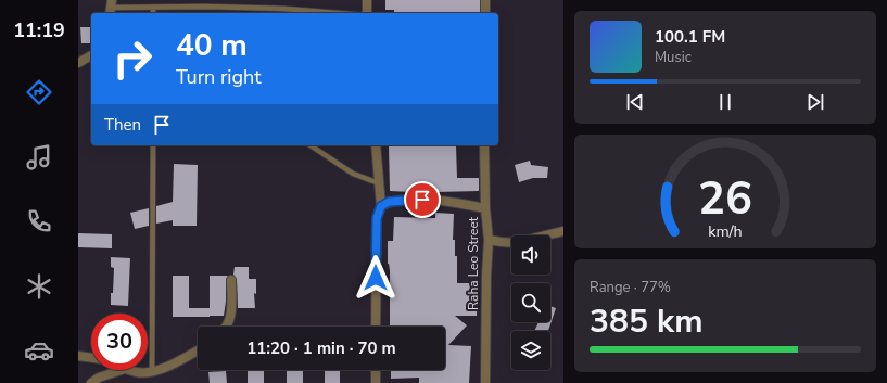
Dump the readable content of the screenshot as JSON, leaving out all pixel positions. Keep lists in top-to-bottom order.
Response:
{
  "streets": {
    "street": ["Raha Leo Street"]
  },
  "page": {
    "tabs": "11:19",
    "turn": ["40 m", "Turn right"],
    "song": ["100.1 FM", "Music"],
    "then": "Then",
    "tile": ["Range · 77%", "385 km"],
    "limit": "30",
    "trip": "11:20 · 1 min · 70 m",
    "gauge": ["26", "km/h"]
  }
}
